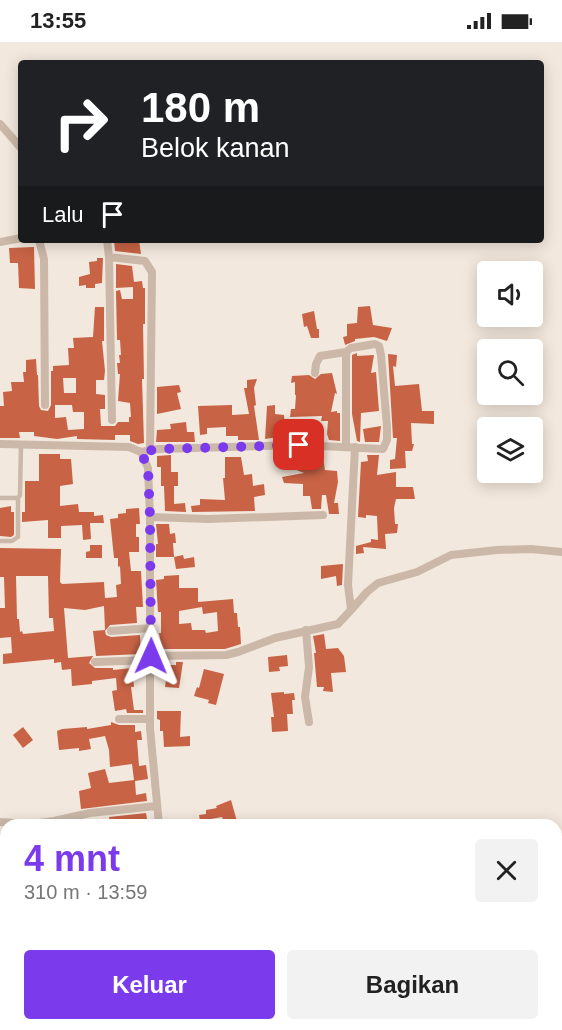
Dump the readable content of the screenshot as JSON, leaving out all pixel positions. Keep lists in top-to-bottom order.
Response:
{
  "page": {
    "status": "13:55",
    "turn": ["180 m", "Belok kanan"],
    "then": "Lalu",
    "heading": ["4 mnt", "310 m · 13:59"],
    "buttons": ["Keluar", "Bagikan"]
  }
}
